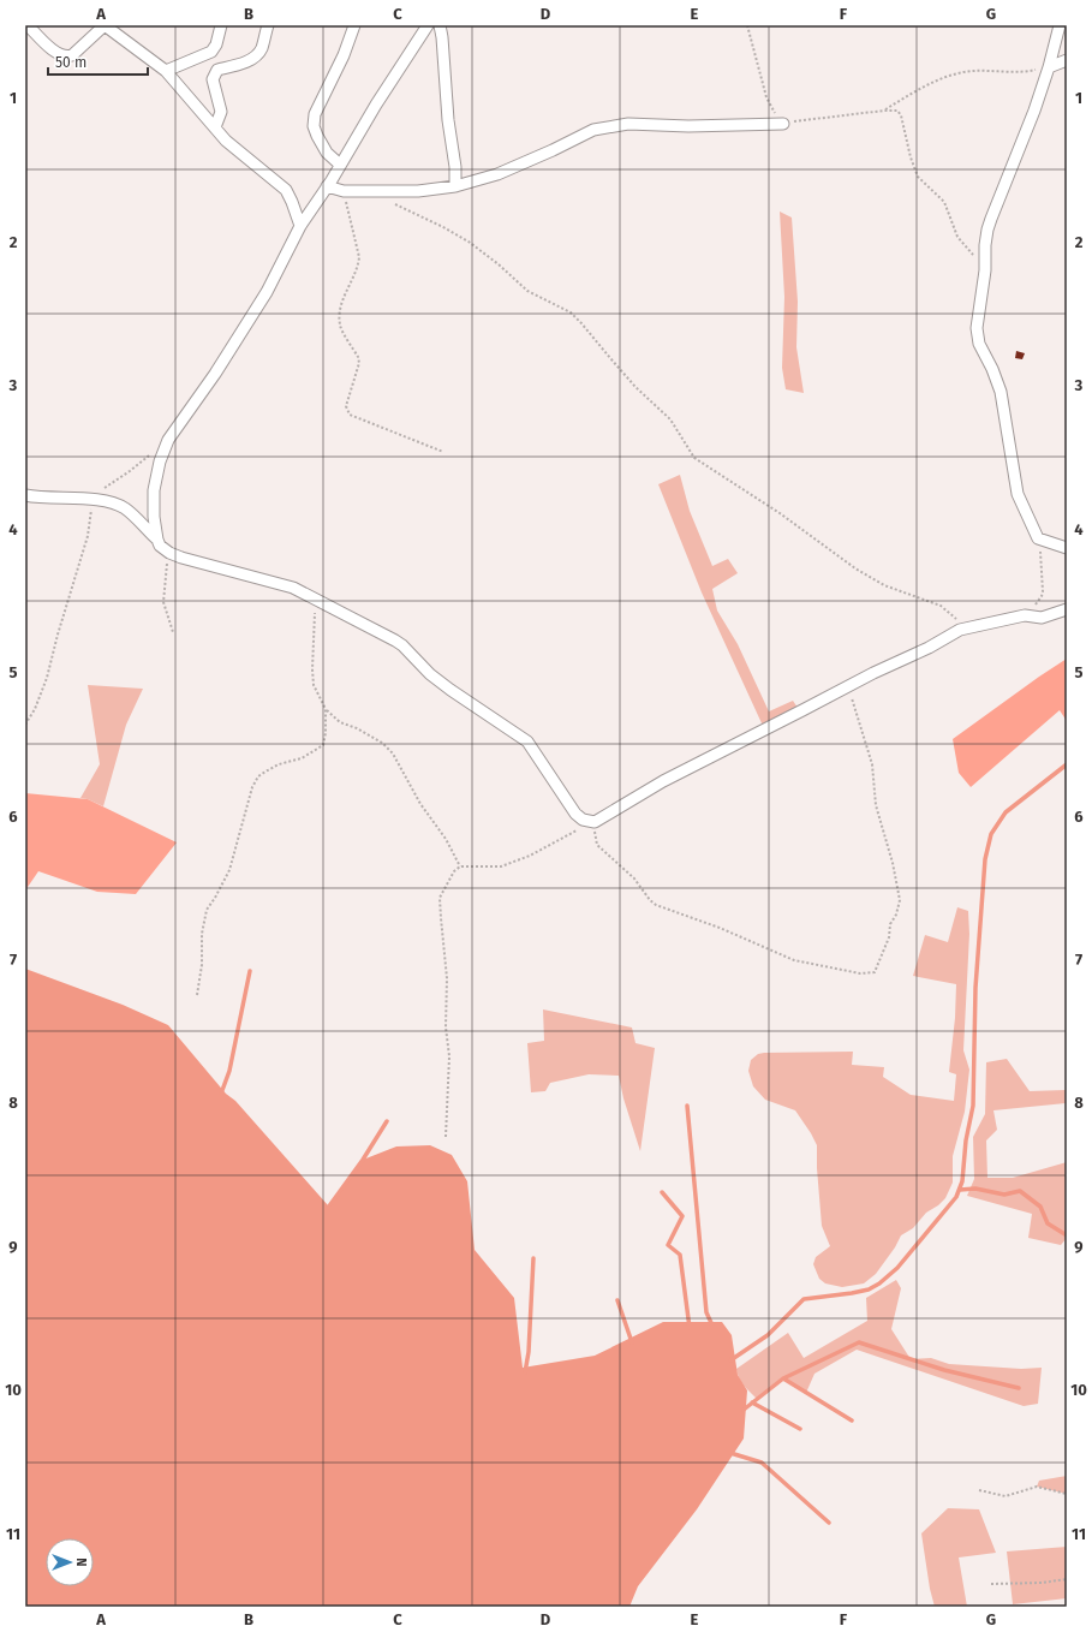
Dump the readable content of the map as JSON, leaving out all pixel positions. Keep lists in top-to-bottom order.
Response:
{
  "scale_bar": "50 m",
  "north": "right",
  "grid": {
    "columns": [
      "A",
      "B",
      "C",
      "D",
      "E",
      "F",
      "G"
    ],
    "rows": [
      "1",
      "2",
      "3",
      "4",
      "5",
      "6",
      "7",
      "8",
      "9",
      "10",
      "11"
    ]
  }
}
